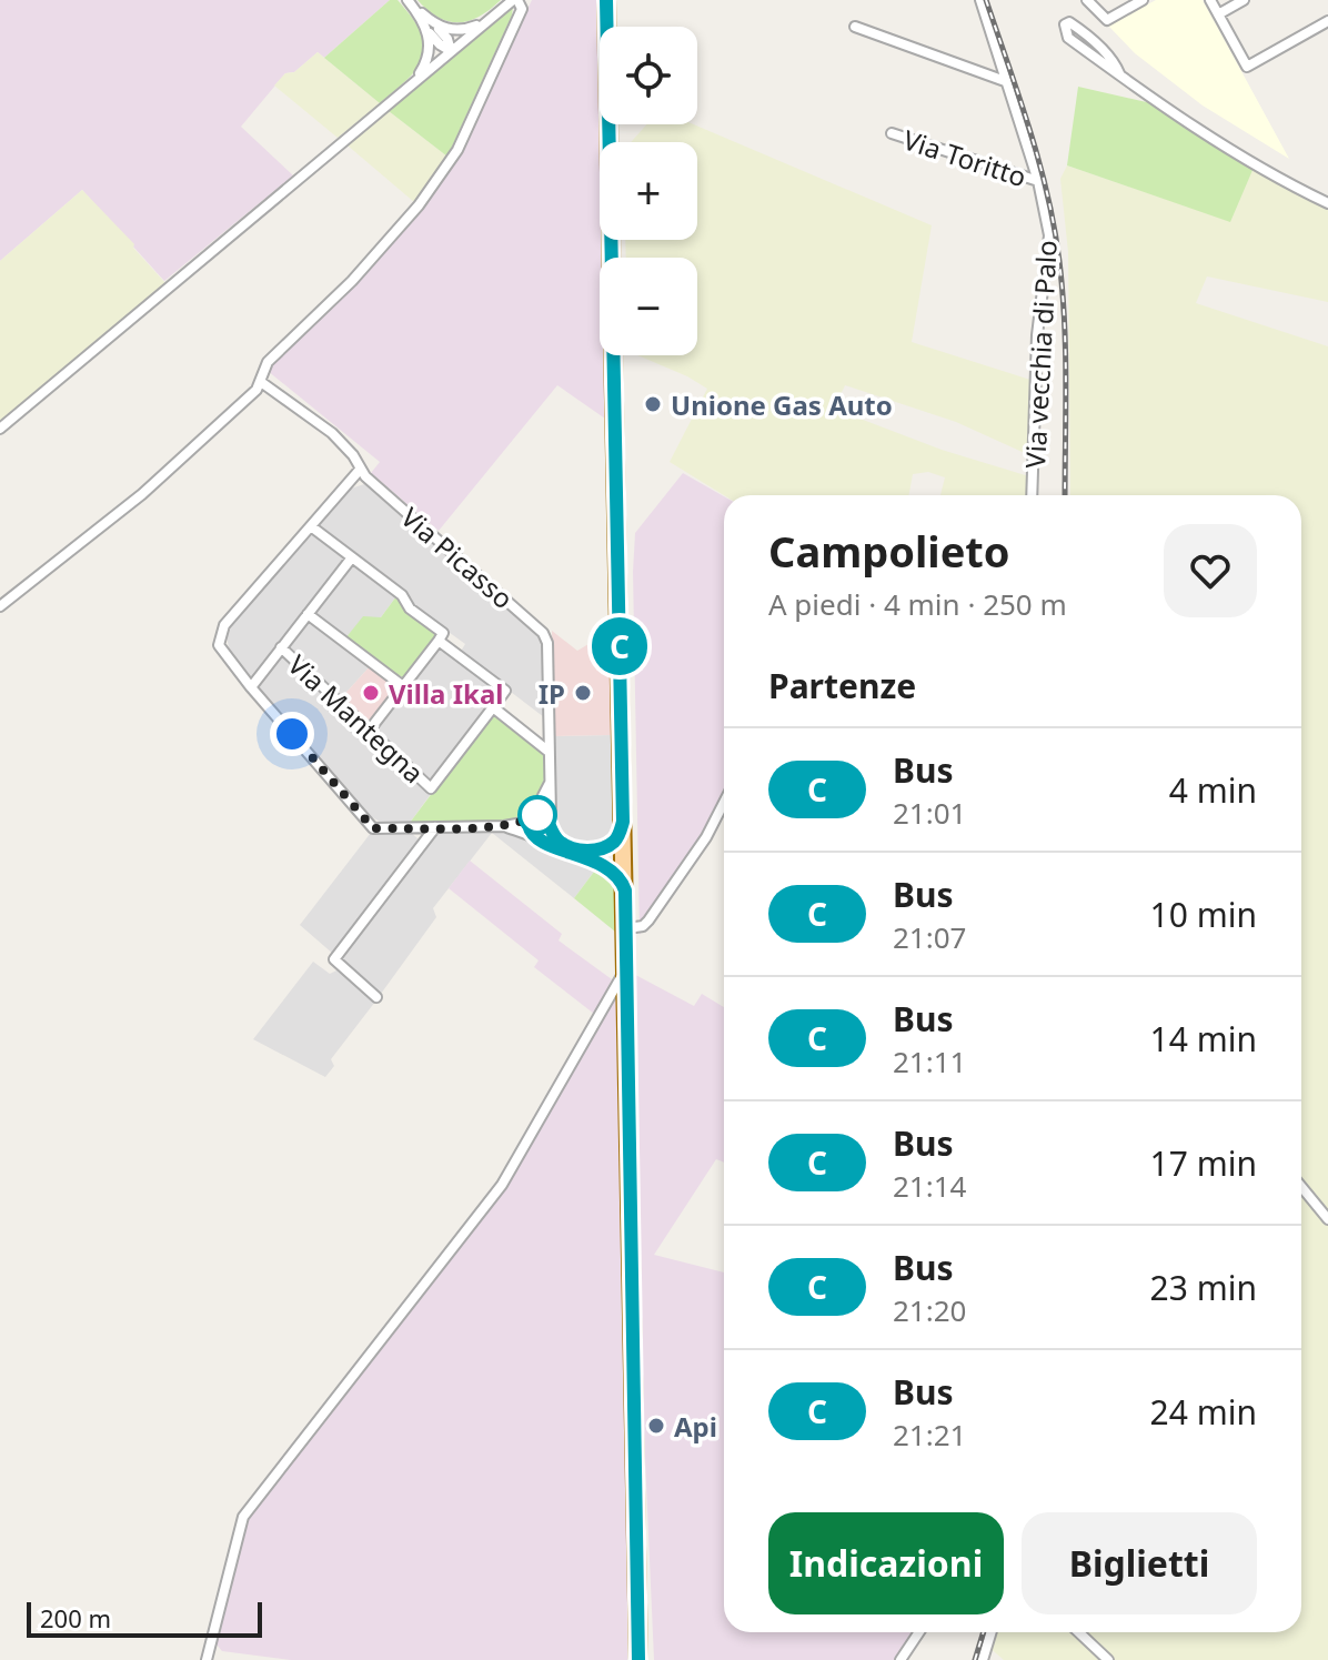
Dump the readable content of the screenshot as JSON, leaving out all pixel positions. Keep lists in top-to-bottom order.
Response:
{
  "streets": {
    "street": [
      "Via Toritto",
      "Via vecchia di Palo",
      "Via Picasso",
      "Via Mantegna"
    ]
  },
  "crossings": [
    ["Via Toritto", "Via vecchia di Palo"]
  ],
  "places": [
    "Unione Gas Auto",
    "Villa Ikal",
    "IP",
    "Api"
  ],
  "lines": ["bus line C"],
  "scale_bar": "200 m",
  "page": {
    "on_map": "C",
    "map_buttons": ["+", "−"],
    "heading": [
      ["Campolieto", "A piedi · 4 min · 250 m"],
      "Partenze"
    ],
    "list": [
      {
        "mark": "C",
        "name": "Bus",
        "note": "21:01",
        "value": "4 min"
      },
      {
        "mark": "C",
        "name": "Bus",
        "note": "21:07",
        "value": "10 min"
      },
      {
        "mark": "C",
        "name": "Bus",
        "note": "21:11",
        "value": "14 min"
      },
      {
        "mark": "C",
        "name": "Bus",
        "note": "21:14",
        "value": "17 min"
      },
      {
        "mark": "C",
        "name": "Bus",
        "note": "21:20",
        "value": "23 min"
      },
      {
        "mark": "C",
        "name": "Bus",
        "note": "21:21",
        "value": "24 min"
      }
    ],
    "buttons": ["Indicazioni", "Biglietti"],
    "scale": "200 m"
  }
}
